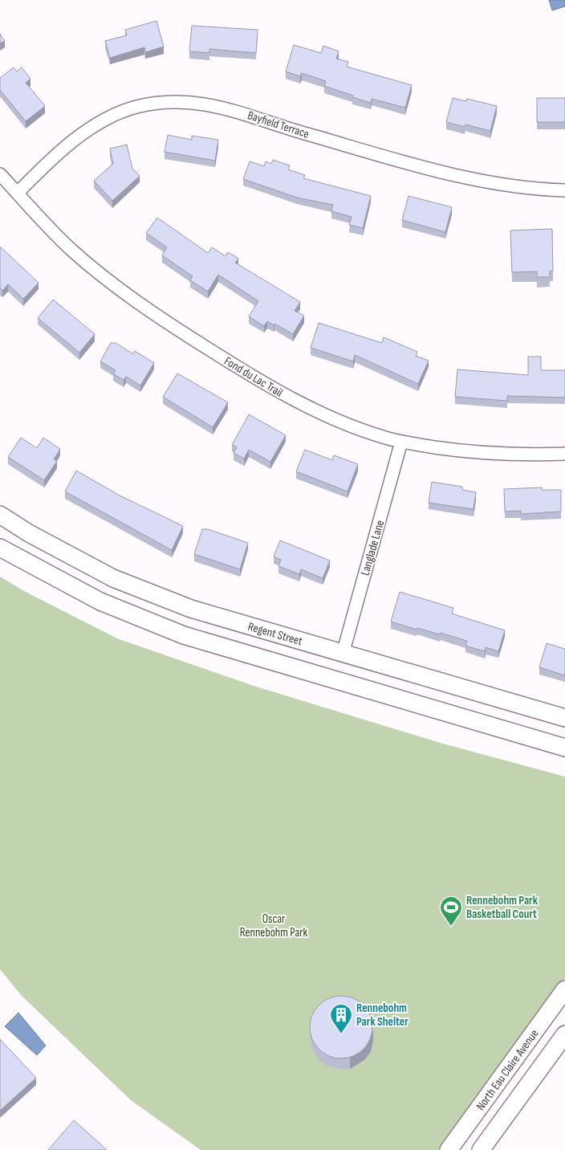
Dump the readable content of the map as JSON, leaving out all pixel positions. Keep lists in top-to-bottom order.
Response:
{
  "streets": {
    "street": [
      "Bayfield Terrace",
      "Fond du Lac Trail",
      "Langlade Lane",
      "Regent Street",
      "North Eau Claire Avenue"
    ]
  },
  "crossings": [
    ["Bayfield Terrace", "Fond du Lac Trail"],
    ["Fond du Lac Trail", "Langlade Lane"],
    ["Langlade Lane", "Regent Street"]
  ],
  "parks": ["Oscar Rennebohm Park"],
  "places": {
    "sports": ["Rennebohm Park Basketball Court"],
    "building": ["Rennebohm Park Shelter"]
  }
}
